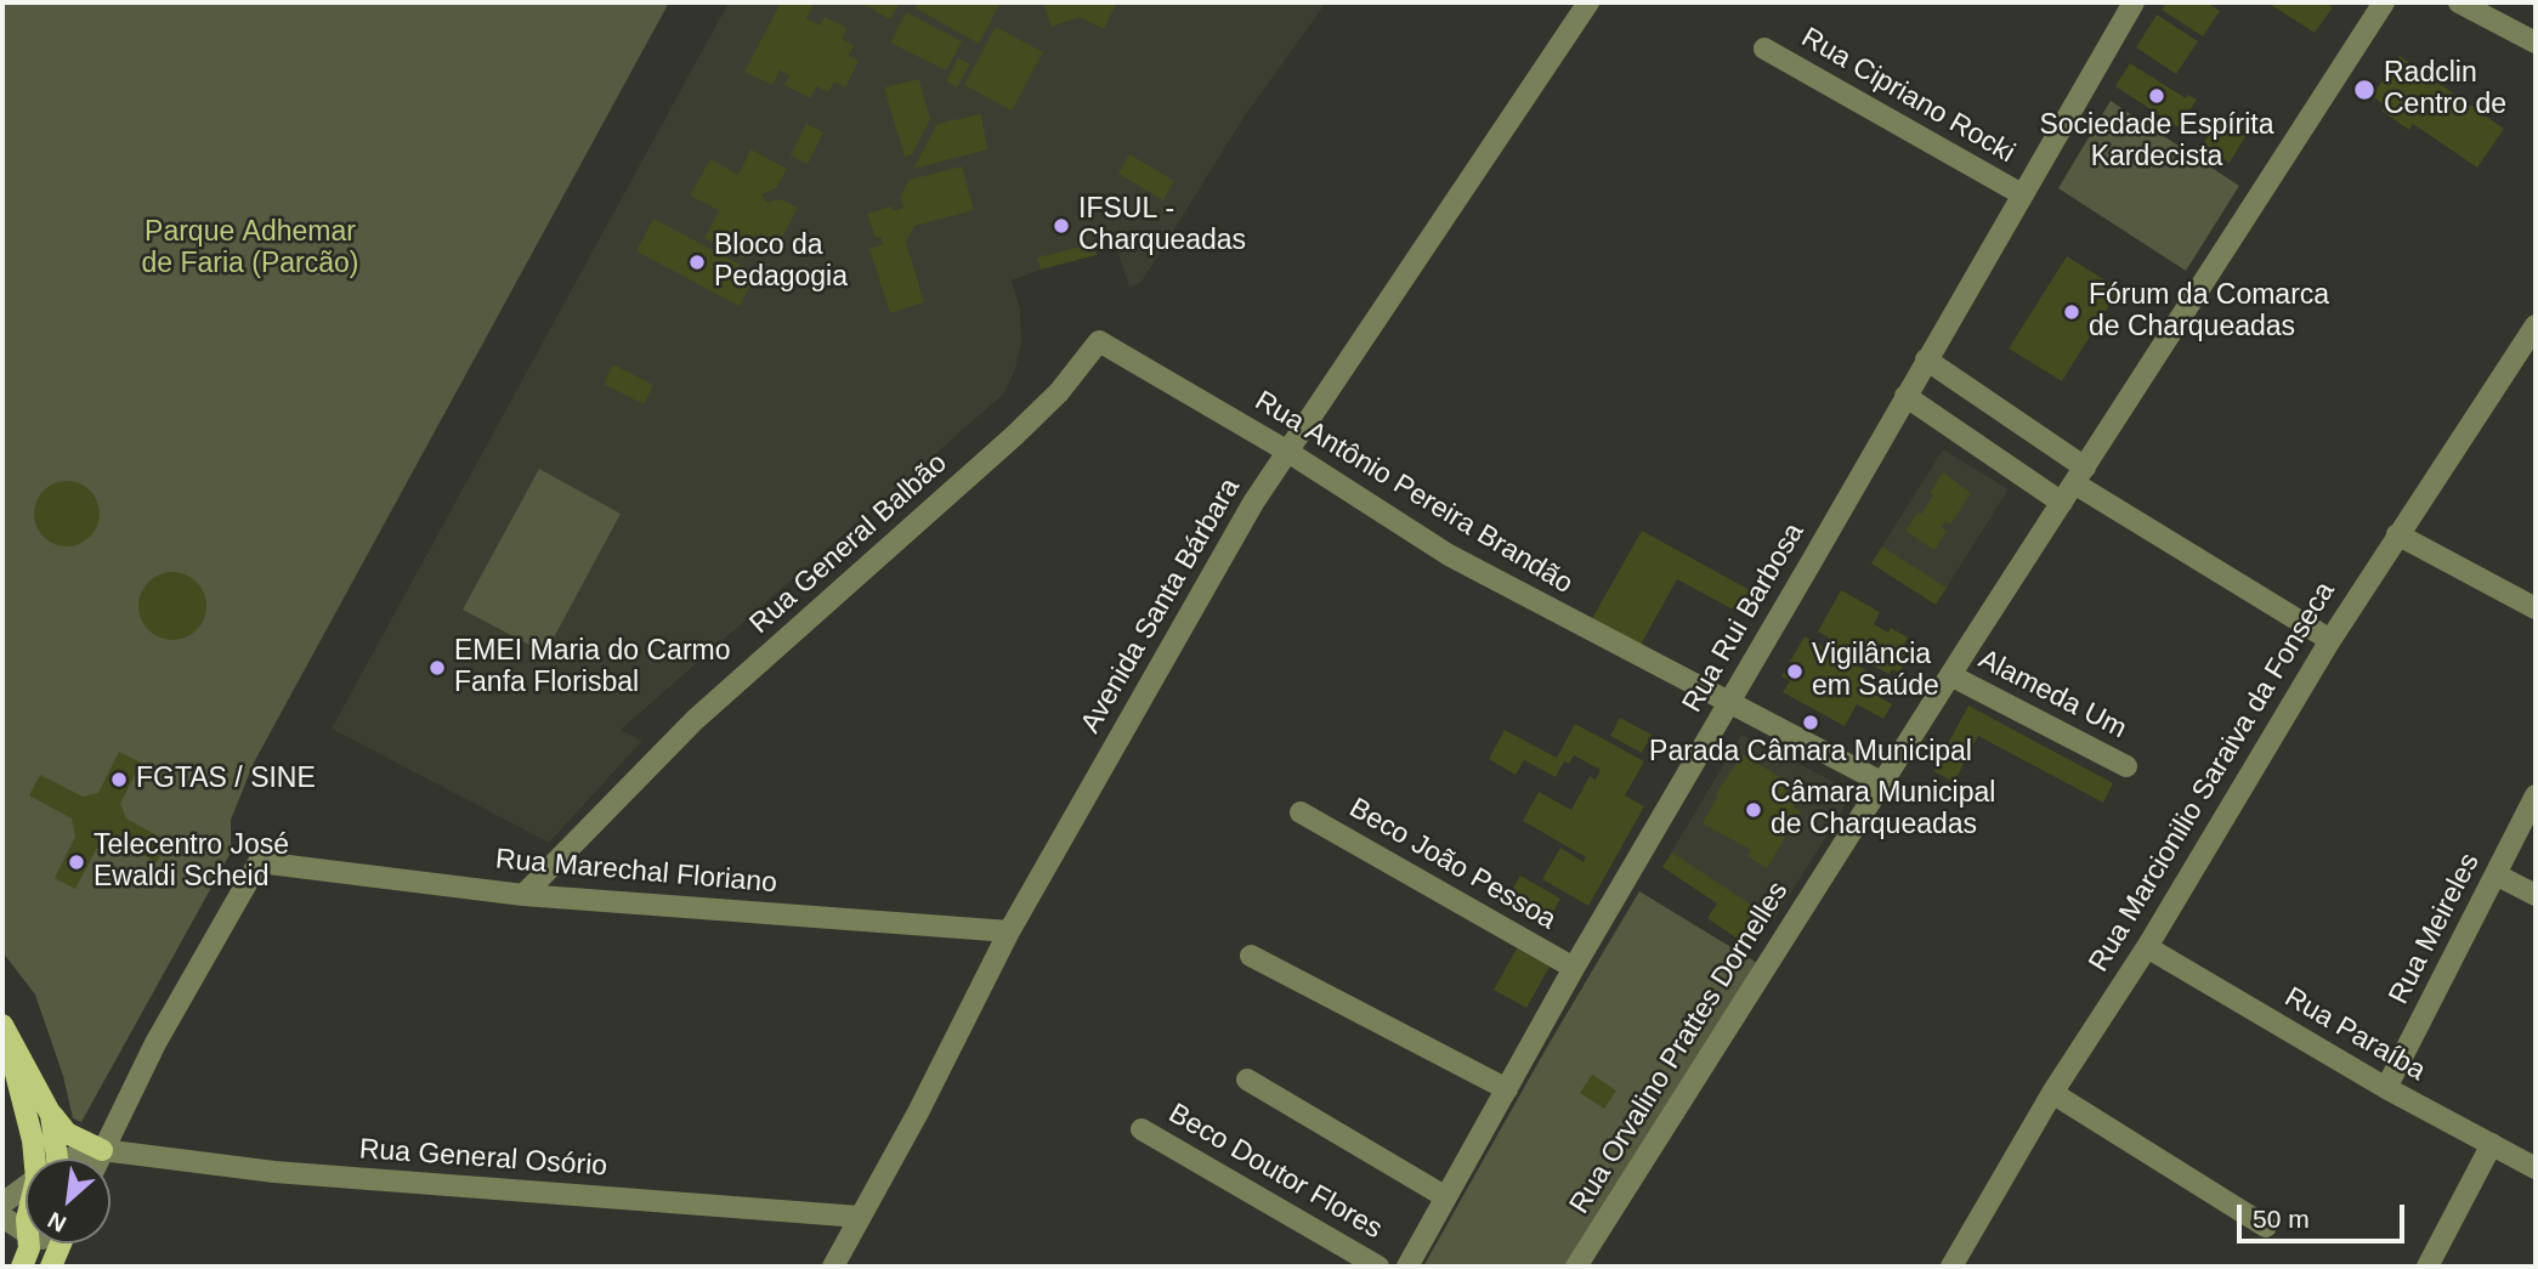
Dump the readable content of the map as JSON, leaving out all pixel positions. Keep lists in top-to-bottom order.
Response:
{
  "streets": {
    "street": [
      "Rua Cipriano Rocki",
      "Rua Antônio Pereira Brandão",
      "Rua General Balbão",
      "Avenida Santa Bárbara",
      "Rua Rui Barbosa",
      "Alameda Um",
      "Rua Marcionilio Saraiva da Fonseca",
      "Beco João Pessoa",
      "Rua Marechal Floriano",
      "Rua Meireles",
      "Rua Paraíba",
      "Rua Orvalino Prattes Dornelles",
      "Rua General Osório",
      "Beco Doutor Flores"
    ]
  },
  "crossings": [
    ["Rua Cipriano Rocki", "Rua Rui Barbosa"],
    ["Rua Antônio Pereira Brandão", "Rua General Balbão"],
    ["Rua Antônio Pereira Brandão", "Avenida Santa Bárbara"],
    ["Rua Antônio Pereira Brandão", "Rua Rui Barbosa"],
    ["Rua Antônio Pereira Brandão", "Rua Orvalino Prattes Dornelles"],
    ["Rua General Balbão", "Rua Marechal Floriano"],
    ["Avenida Santa Bárbara", "Rua Marechal Floriano"],
    ["Avenida Santa Bárbara", "Rua General Osório"],
    ["Rua Rui Barbosa", "Beco João Pessoa"],
    ["Alameda Um", "Rua Orvalino Prattes Dornelles"],
    ["Rua Marcionilio Saraiva da Fonseca", "Rua Paraíba"],
    ["Rua Marechal Floriano", "Rua General Osório"],
    ["Rua Meireles", "Rua Paraíba"]
  ],
  "parks": ["Parque Adhemar de Faria (Parcão)"],
  "places": [
    "Radclin Centro de",
    "Sociedade Espírita Kardecista",
    "IFSUL - Charqueadas",
    "Bloco da Pedagogia",
    "Fórum da Comarca de Charqueadas",
    "EMEI Maria do Carmo Fanfa Florisbal",
    "Vigilância em Saúde",
    "Parada Câmara Municipal",
    "FGTAS / SINE",
    "Câmara Municipal de Charqueadas",
    "Telecentro José Ewaldi Scheid"
  ],
  "scale_bar": "50 m",
  "north": "bottom left"
}
